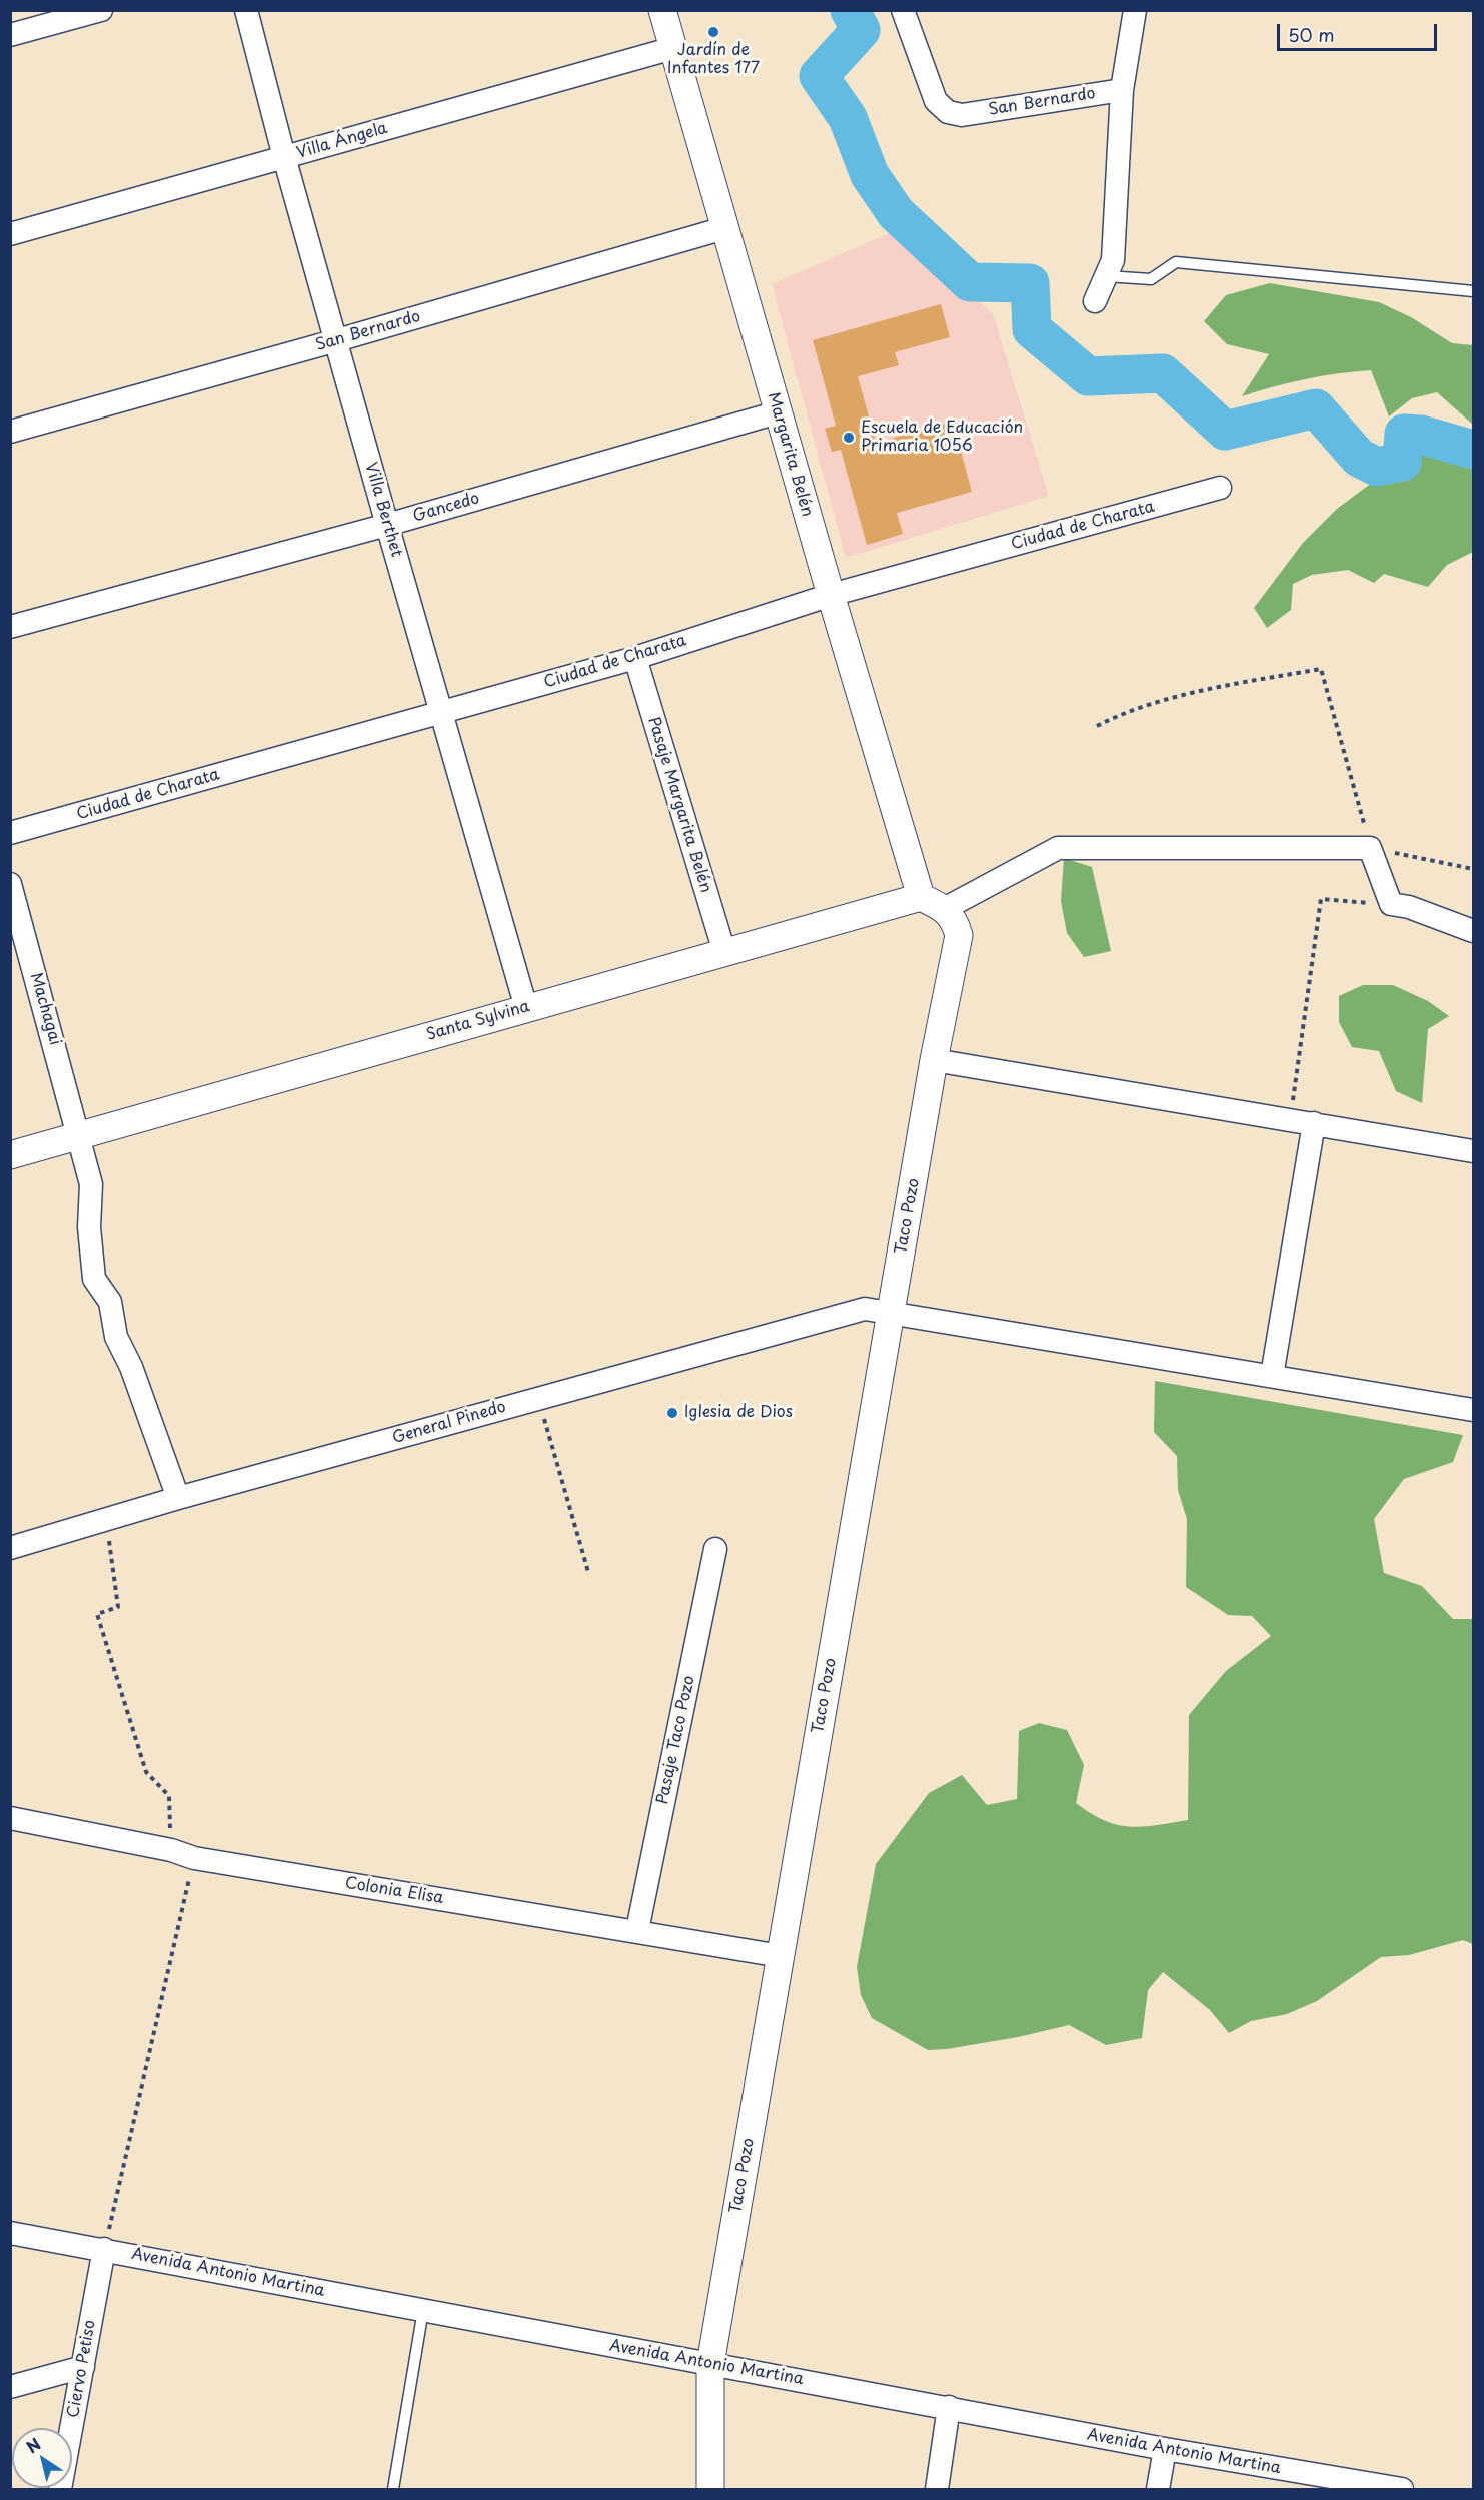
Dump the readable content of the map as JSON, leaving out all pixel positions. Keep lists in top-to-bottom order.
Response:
{
  "streets": {
    "street": [
      "San Bernardo",
      "Villa Ángela",
      "Margarita Belén",
      "Gancedo",
      "Villa Berthet",
      "Ciudad de Charata",
      "Pasaje Margarita Belén",
      "Machagai",
      "Santa Sylvina",
      "Taco Pozo",
      "General Pinedo",
      "Pasaje Taco Pozo",
      "Colonia Elisa",
      "Avenida Antonio Martina",
      "Ciervo Petiso"
    ]
  },
  "crossings": [
    ["San Bernardo", "Margarita Belén"],
    ["San Bernardo", "Villa Berthet"],
    ["Villa Ángela", "Margarita Belén"],
    ["Villa Ángela", "Villa Berthet"],
    ["Margarita Belén", "Gancedo"],
    ["Margarita Belén", "Ciudad de Charata"],
    ["Margarita Belén", "Santa Sylvina"],
    ["Gancedo", "Villa Berthet"],
    ["Villa Berthet", "Ciudad de Charata"],
    ["Villa Berthet", "Santa Sylvina"],
    ["Ciudad de Charata", "Pasaje Margarita Belén"],
    ["Pasaje Margarita Belén", "Santa Sylvina"],
    ["Machagai", "Santa Sylvina"],
    ["Machagai", "General Pinedo"],
    ["Taco Pozo", "General Pinedo"],
    ["Taco Pozo", "Colonia Elisa"],
    ["Taco Pozo", "Avenida Antonio Martina"],
    ["Pasaje Taco Pozo", "Colonia Elisa"],
    ["Avenida Antonio Martina", "Ciervo Petiso"]
  ],
  "places": ["Jardín de Infantes 177", "Escuela de Educación Primaria 1056", "Iglesia de Dios"],
  "scale_bar": "50 m",
  "north": "top left"
}
